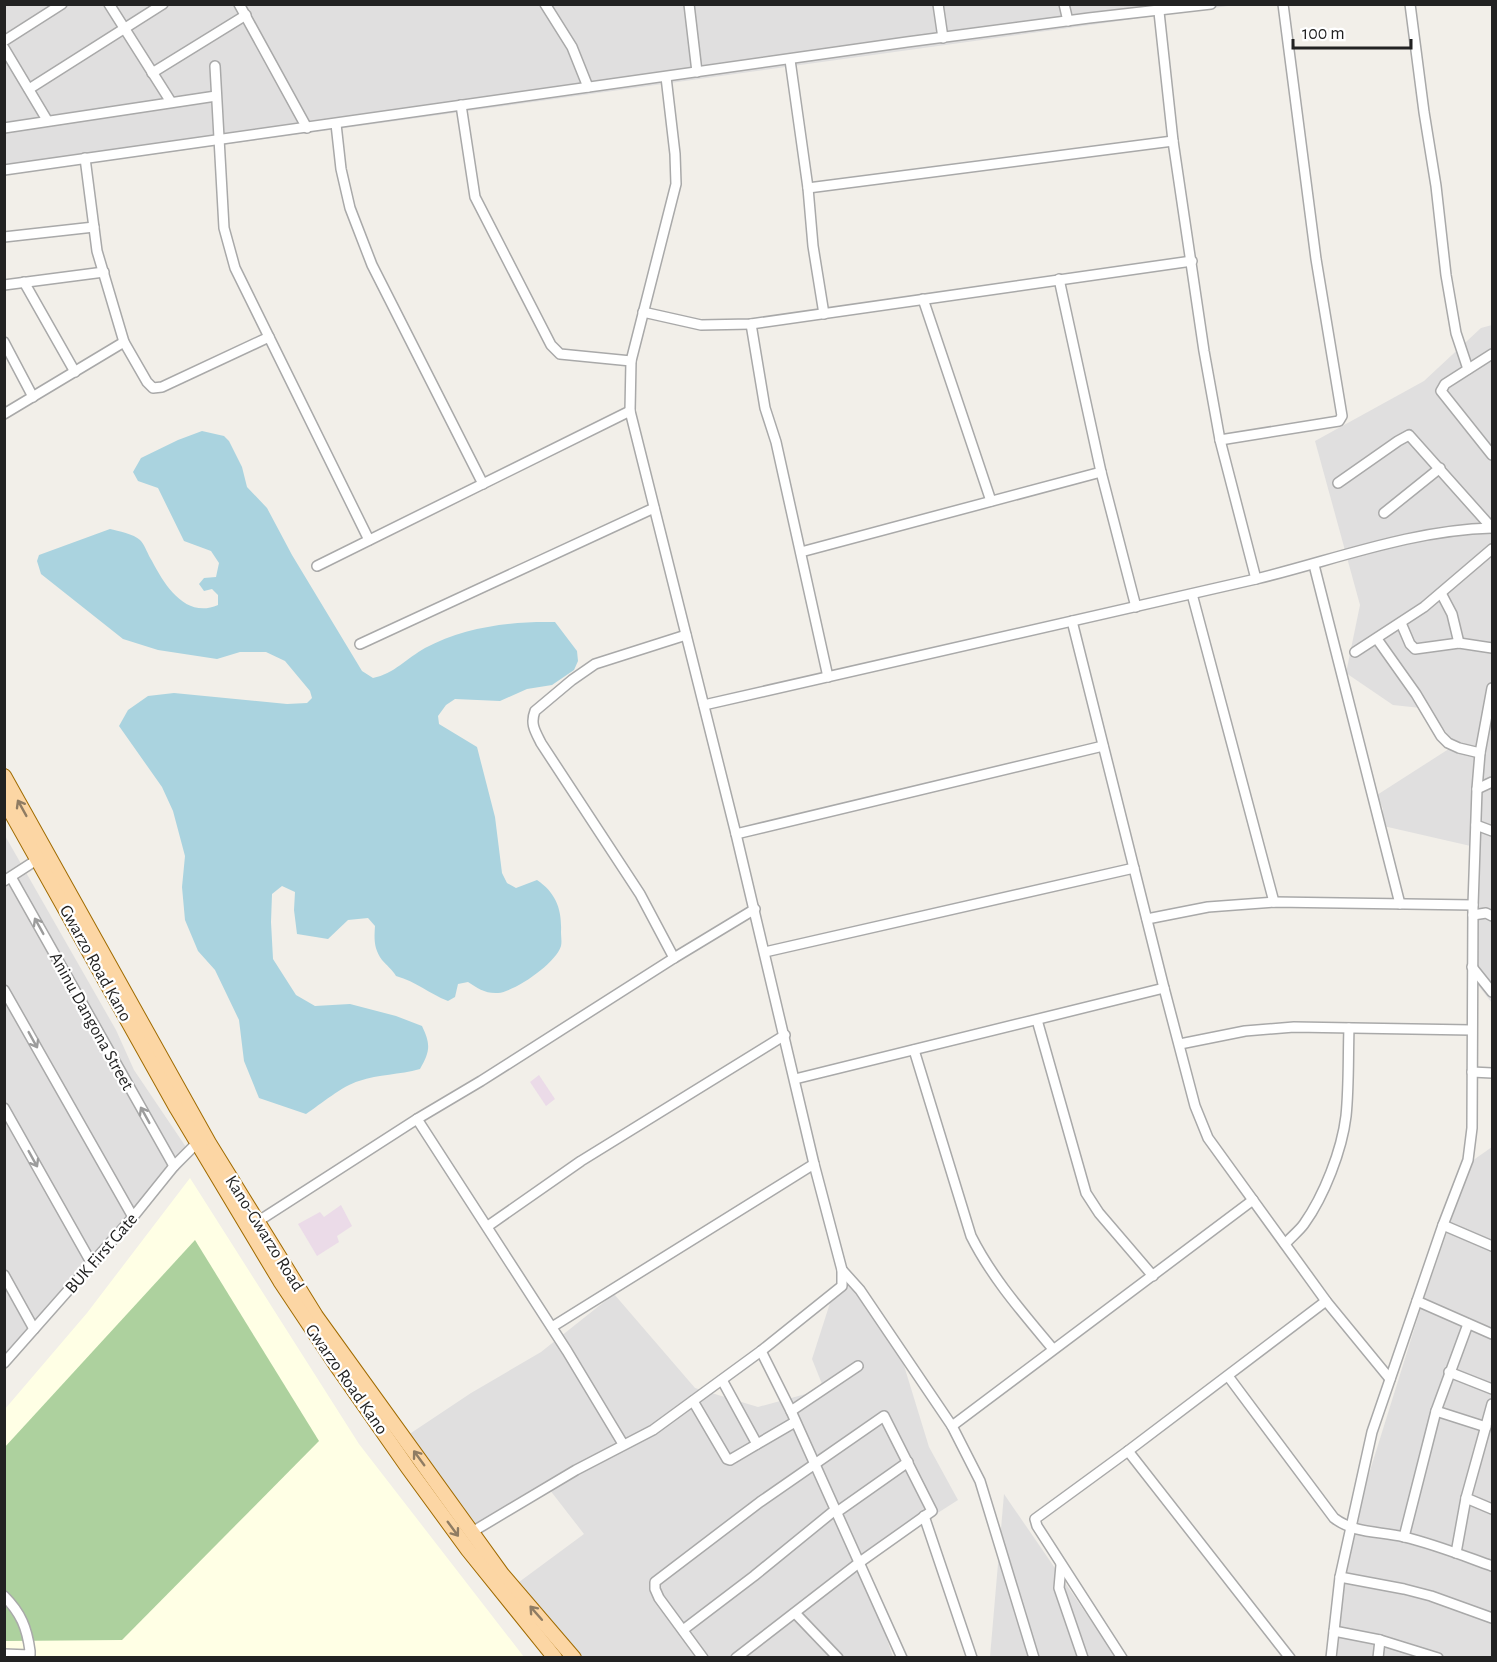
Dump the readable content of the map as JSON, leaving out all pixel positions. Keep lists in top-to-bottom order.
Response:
{
  "streets": {
    "main road": ["Gwarzo Road Kano", "Kano-Gwarzo Road"],
    "street": ["Aninu Dangona Street", "BUK First Gate"]
  },
  "crossings": [
    ["Gwarzo Road Kano", "Kano-Gwarzo Road"],
    ["Gwarzo Road Kano", "BUK First Gate"],
    ["Aninu Dangona Street", "BUK First Gate"]
  ],
  "one_way": ["Gwarzo Road Kano", "Kano-Gwarzo Road"],
  "scale_bar": "100 m"
}
